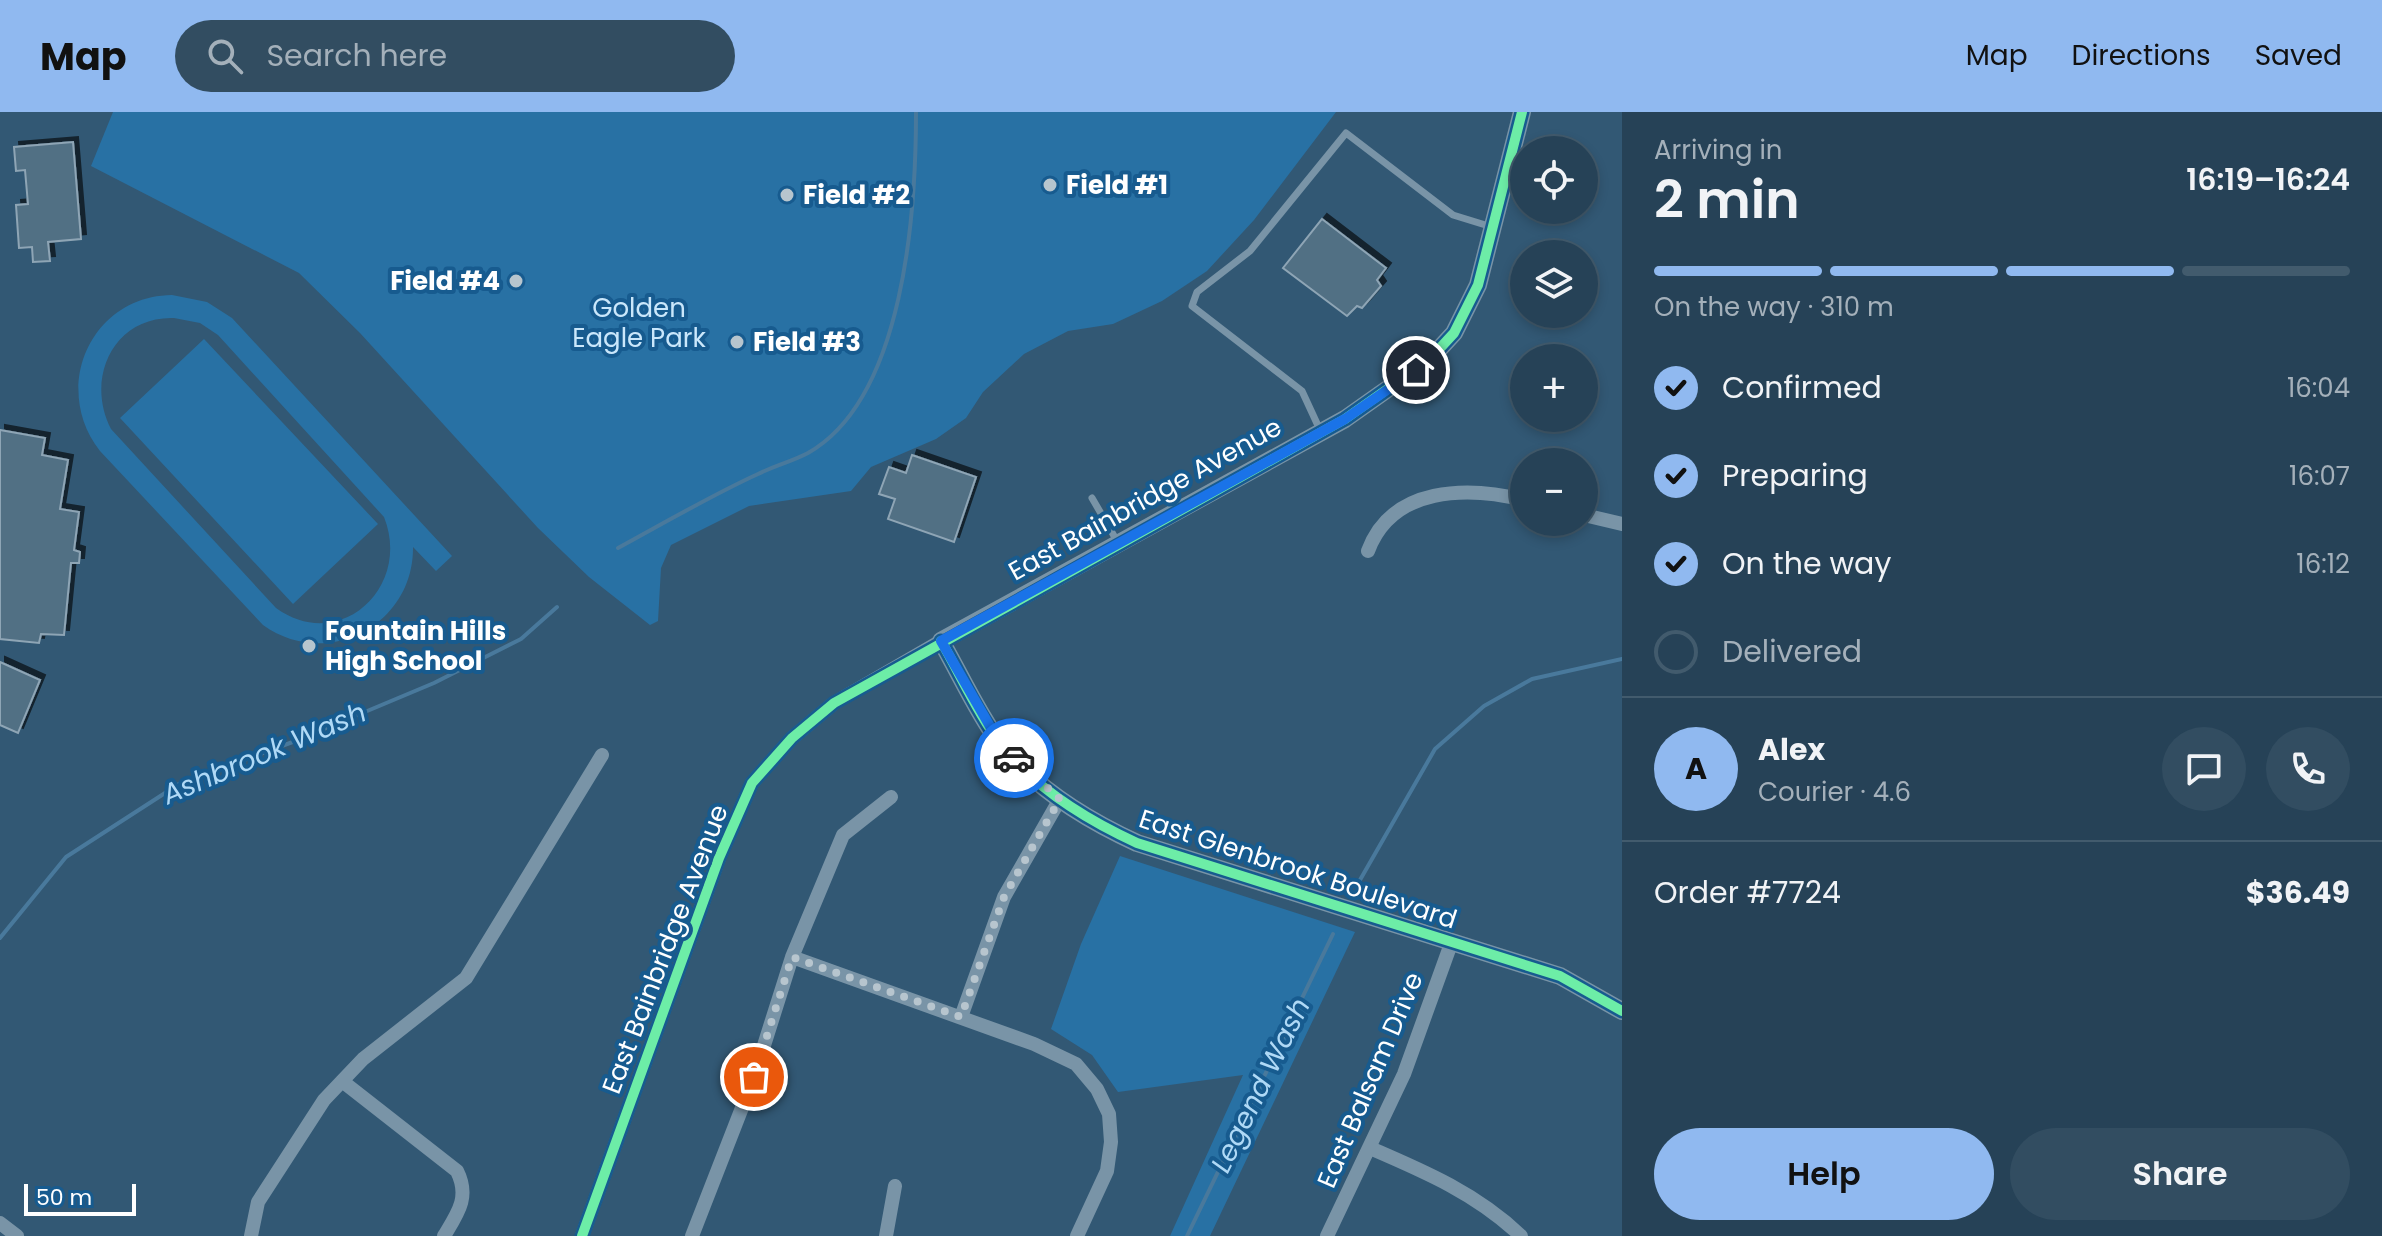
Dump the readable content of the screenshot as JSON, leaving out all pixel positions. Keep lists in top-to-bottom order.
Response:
{
  "streets": {
    "street": ["East Bainbridge Avenue", "East Glenbrook Boulevard", "East Balsam Drive"]
  },
  "crossings": [
    ["East Bainbridge Avenue", "East Glenbrook Boulevard"],
    ["East Glenbrook Boulevard", "East Balsam Drive"]
  ],
  "water": ["Ashbrook Wash", "Legend Wash"],
  "parks": ["Golden Eagle Park"],
  "places": [
    "Field #1",
    "Field #2",
    "Field #4",
    "Field #3",
    "Fountain Hills High School"
  ],
  "scale_bar": "50 m",
  "page": {
    "header": "Map",
    "search": "Search here",
    "nav": ["Map", "Directions", "Saved"],
    "heading": ["2 min", "Arriving in", "16:19–16:24"],
    "panel": [
      "Alex",
      "Courier · 4.6",
      "Order #7724",
      "$36.49"
    ],
    "map_buttons": ["+", "−"],
    "bar": "On the way · 310 m",
    "list": [
      ["Confirmed", "16:04"],
      ["Preparing", "16:07"],
      ["On the way", "16:12"],
      "Delivered"
    ],
    "round": "A",
    "buttons": ["Help", "Share"],
    "scale": "50 m"
  }
}
